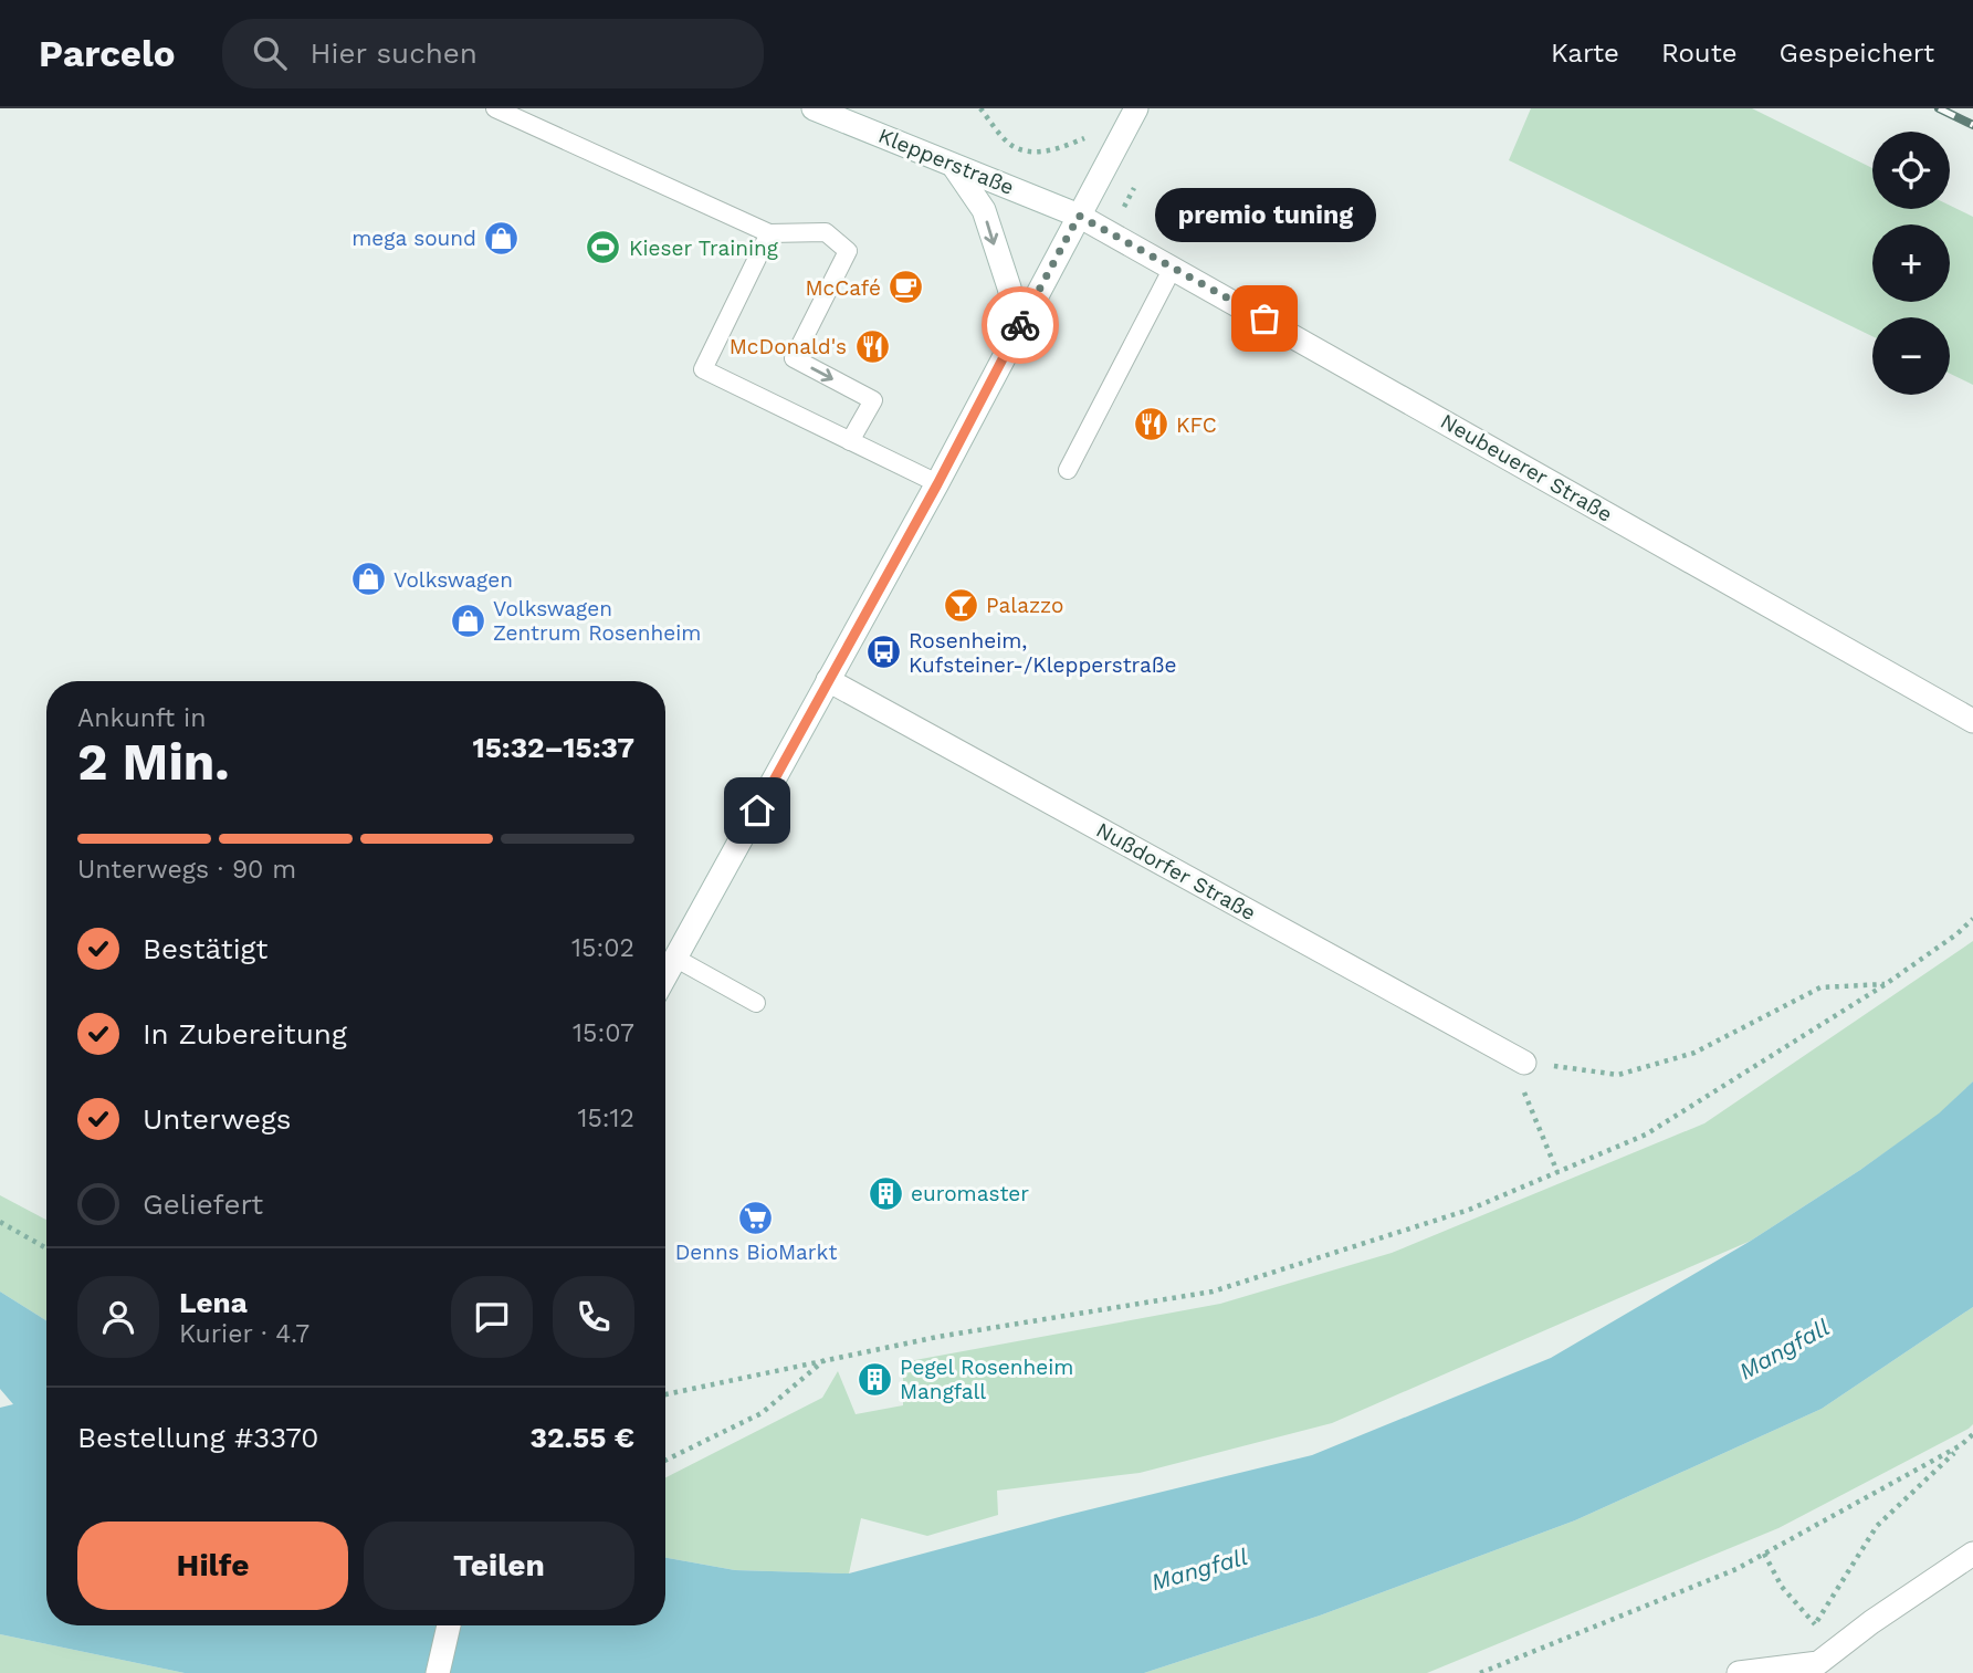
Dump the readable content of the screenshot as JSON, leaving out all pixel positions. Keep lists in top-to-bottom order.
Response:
{
  "streets": {
    "street": ["Klepperstraße", "Neubeuerer Straße", "Nußdorfer Straße"]
  },
  "crossings": [
    ["Klepperstraße", "Neubeuerer Straße"]
  ],
  "water": ["Mangfall"],
  "places": {
    "shop": ["mega sound", "Volkswagen", "Volkswagen Zentrum Rosenheim"],
    "sports": ["Kieser Training"],
    "cafe": ["McCafé"],
    "other": ["premio tuning"],
    "restaurant": ["McDonald's", "KFC"],
    "bar": ["Palazzo"],
    "bus stop": ["Rosenheim, Kufsteiner-/Klepperstraße"],
    "building": ["euromaster", "Pegel Rosenheim Mangfall"],
    "supermarket": ["Denns BioMarkt"]
  },
  "page": {
    "header": "Parcelo",
    "search": "Hier suchen",
    "nav": ["Karte", "Route", "Gespeichert"],
    "map_buttons": ["+", "−"],
    "bubble": "premio tuning",
    "heading": ["2 Min.", "Ankunft in", "15:32–15:37"],
    "panel": [
      "Lena",
      "Kurier · 4.7",
      "Bestellung #3370",
      "32.55 €"
    ],
    "bar": "Unterwegs · 90 m",
    "list": [
      ["Bestätigt", "15:02"],
      ["In Zubereitung", "15:07"],
      ["Unterwegs", "15:12"],
      "Geliefert"
    ],
    "buttons": ["Hilfe", "Teilen"]
  }
}
